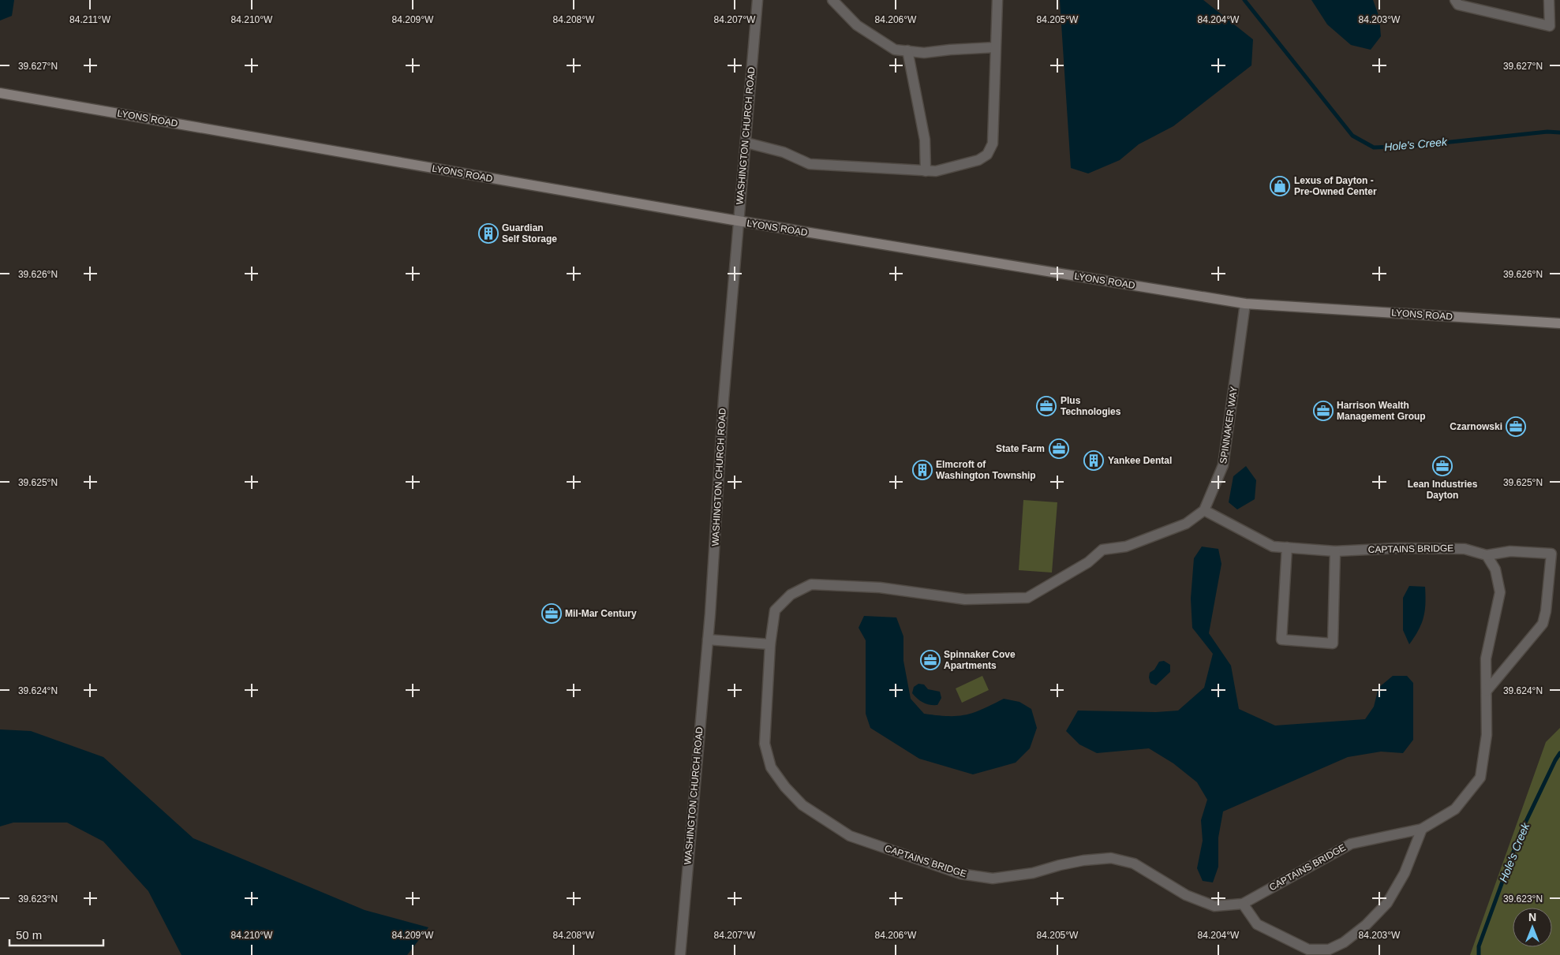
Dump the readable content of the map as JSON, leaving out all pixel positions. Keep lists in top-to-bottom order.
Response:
{
  "streets": {
    "main road": ["LYONS ROAD"],
    "street": ["WASHINGTON CHURCH ROAD", "SPINNAKER WAY", "CAPTAINS BRIDGE"]
  },
  "crossings": [
    ["LYONS ROAD", "WASHINGTON CHURCH ROAD"],
    ["LYONS ROAD", "SPINNAKER WAY"],
    ["SPINNAKER WAY", "CAPTAINS BRIDGE"]
  ],
  "water": ["Hole's Creek"],
  "places": {
    "shop": ["Lexus of Dayton - Pre-Owned Center"],
    "building": ["Guardian Self Storage", "Yankee Dental", "Elmcroft of Washington Township"],
    "office": [
      "Plus Technologies",
      "Harrison Wealth Management Group",
      "Czarnowski",
      "State Farm",
      "Lean Industries Dayton",
      "Mil-Mar Century",
      "Spinnaker Cove Apartments"
    ]
  },
  "scale_bar": "50 m",
  "north": "top",
  "coordinates": [
    "84.211°W",
    "84.210°W",
    "84.209°W",
    "84.208°W",
    "84.207°W",
    "84.206°W",
    "84.205°W",
    "84.204°W",
    "84.203°W",
    "39.627°N",
    "39.626°N",
    "39.625°N",
    "39.624°N",
    "39.623°N"
  ]
}
